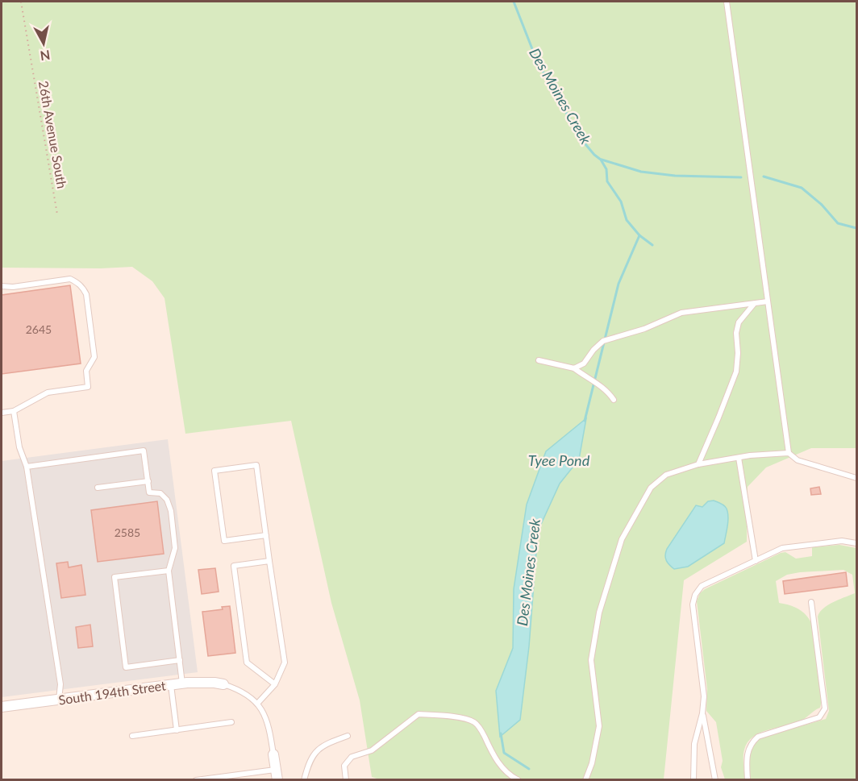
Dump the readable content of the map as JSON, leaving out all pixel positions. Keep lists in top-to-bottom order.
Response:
{
  "streets": {
    "street": ["South 194th Street"],
    "path": ["26th Avenue South"]
  },
  "water": ["Des Moines Creek", "Tyee Pond"],
  "house_numbers": ["2645", "2585"],
  "north": "bottom"
}
